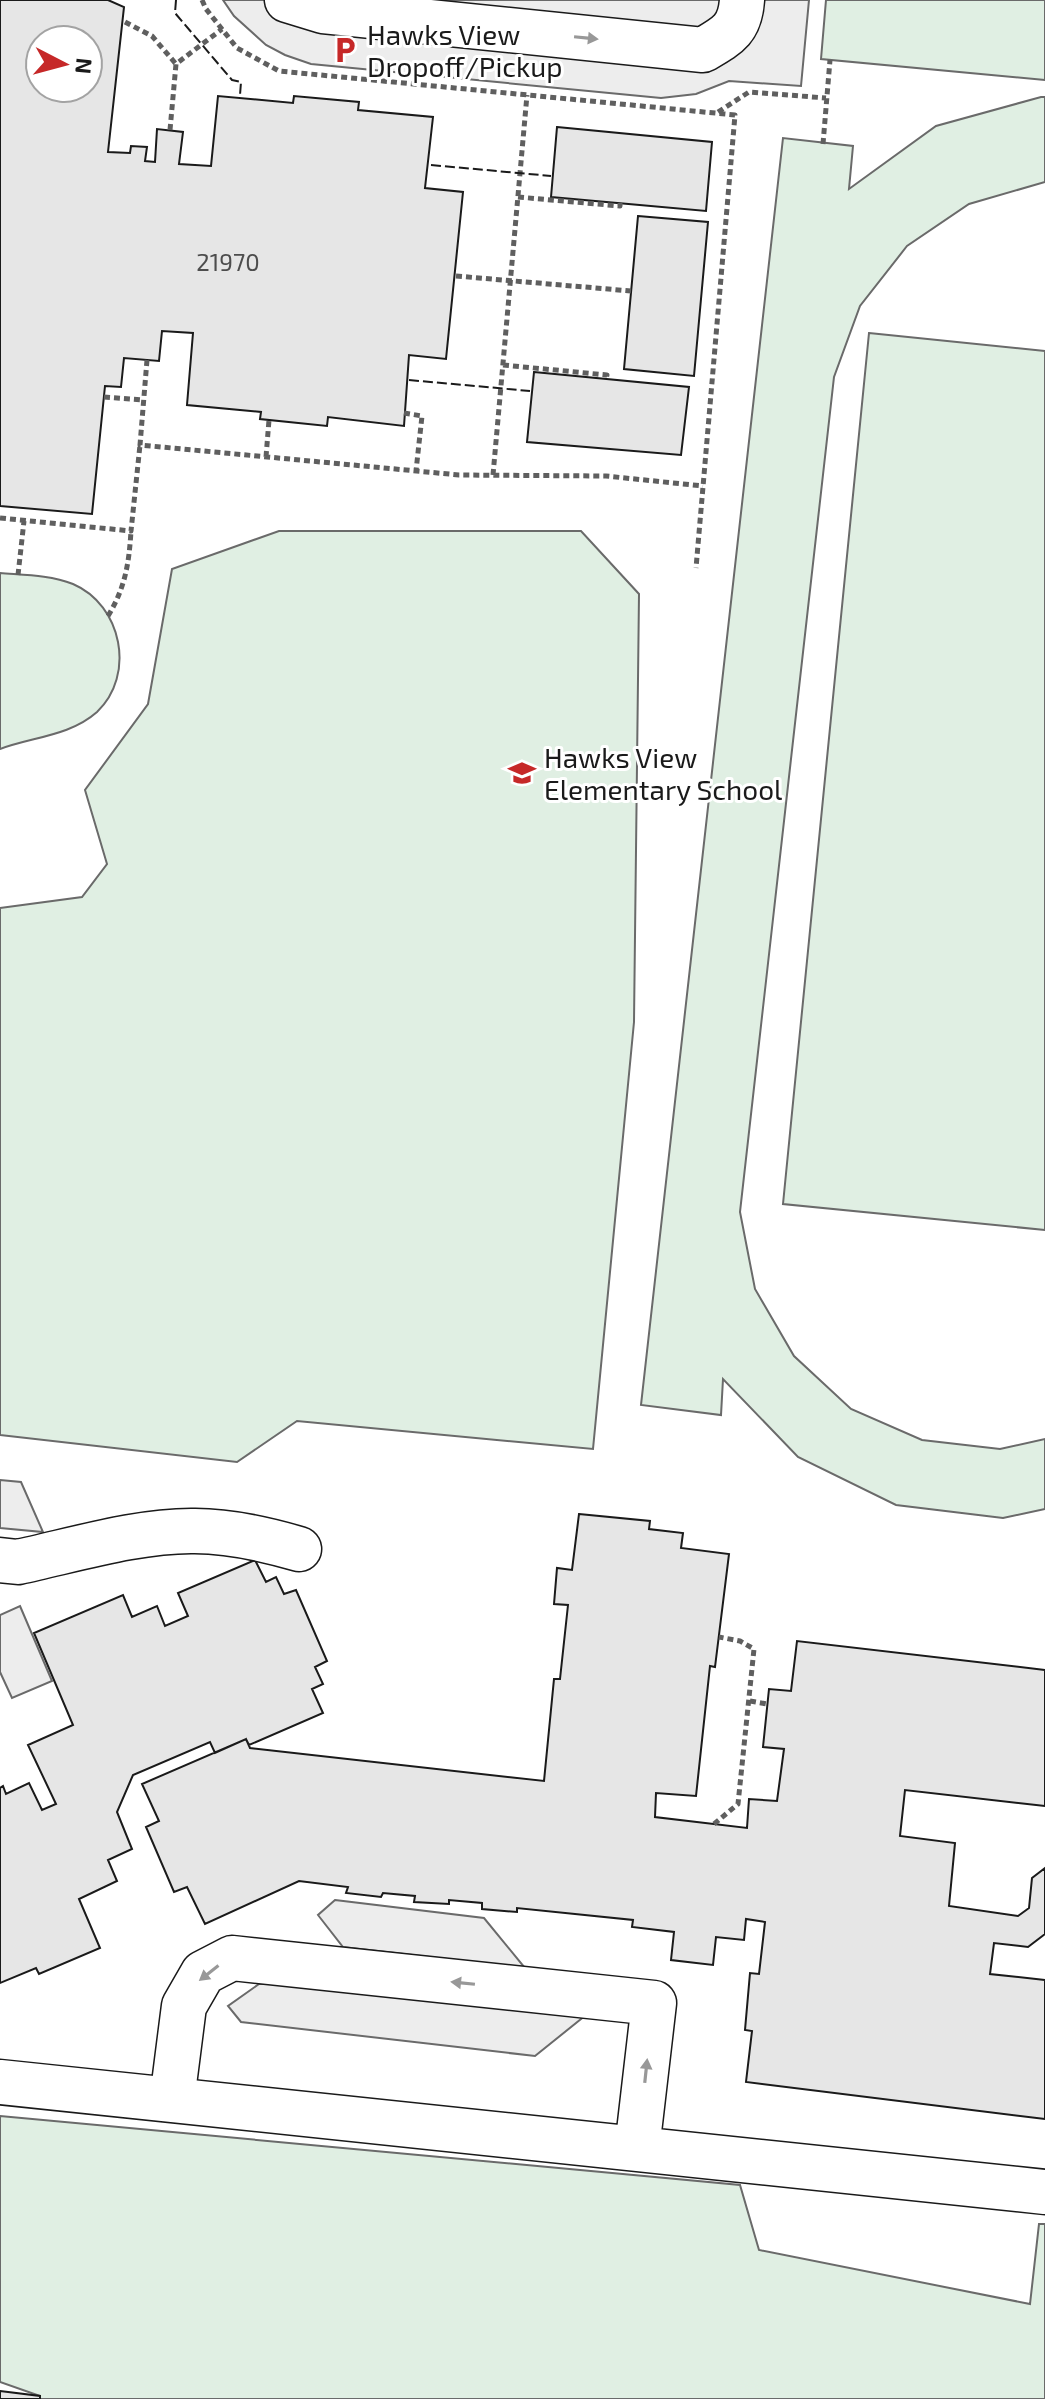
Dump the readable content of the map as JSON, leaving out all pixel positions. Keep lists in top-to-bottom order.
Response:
{
  "places": {
    "parking": ["Hawks View Dropoff/Pickup"],
    "school or university": ["Hawks View Elementary School"]
  },
  "house_numbers": ["21970"],
  "north": "right"
}
